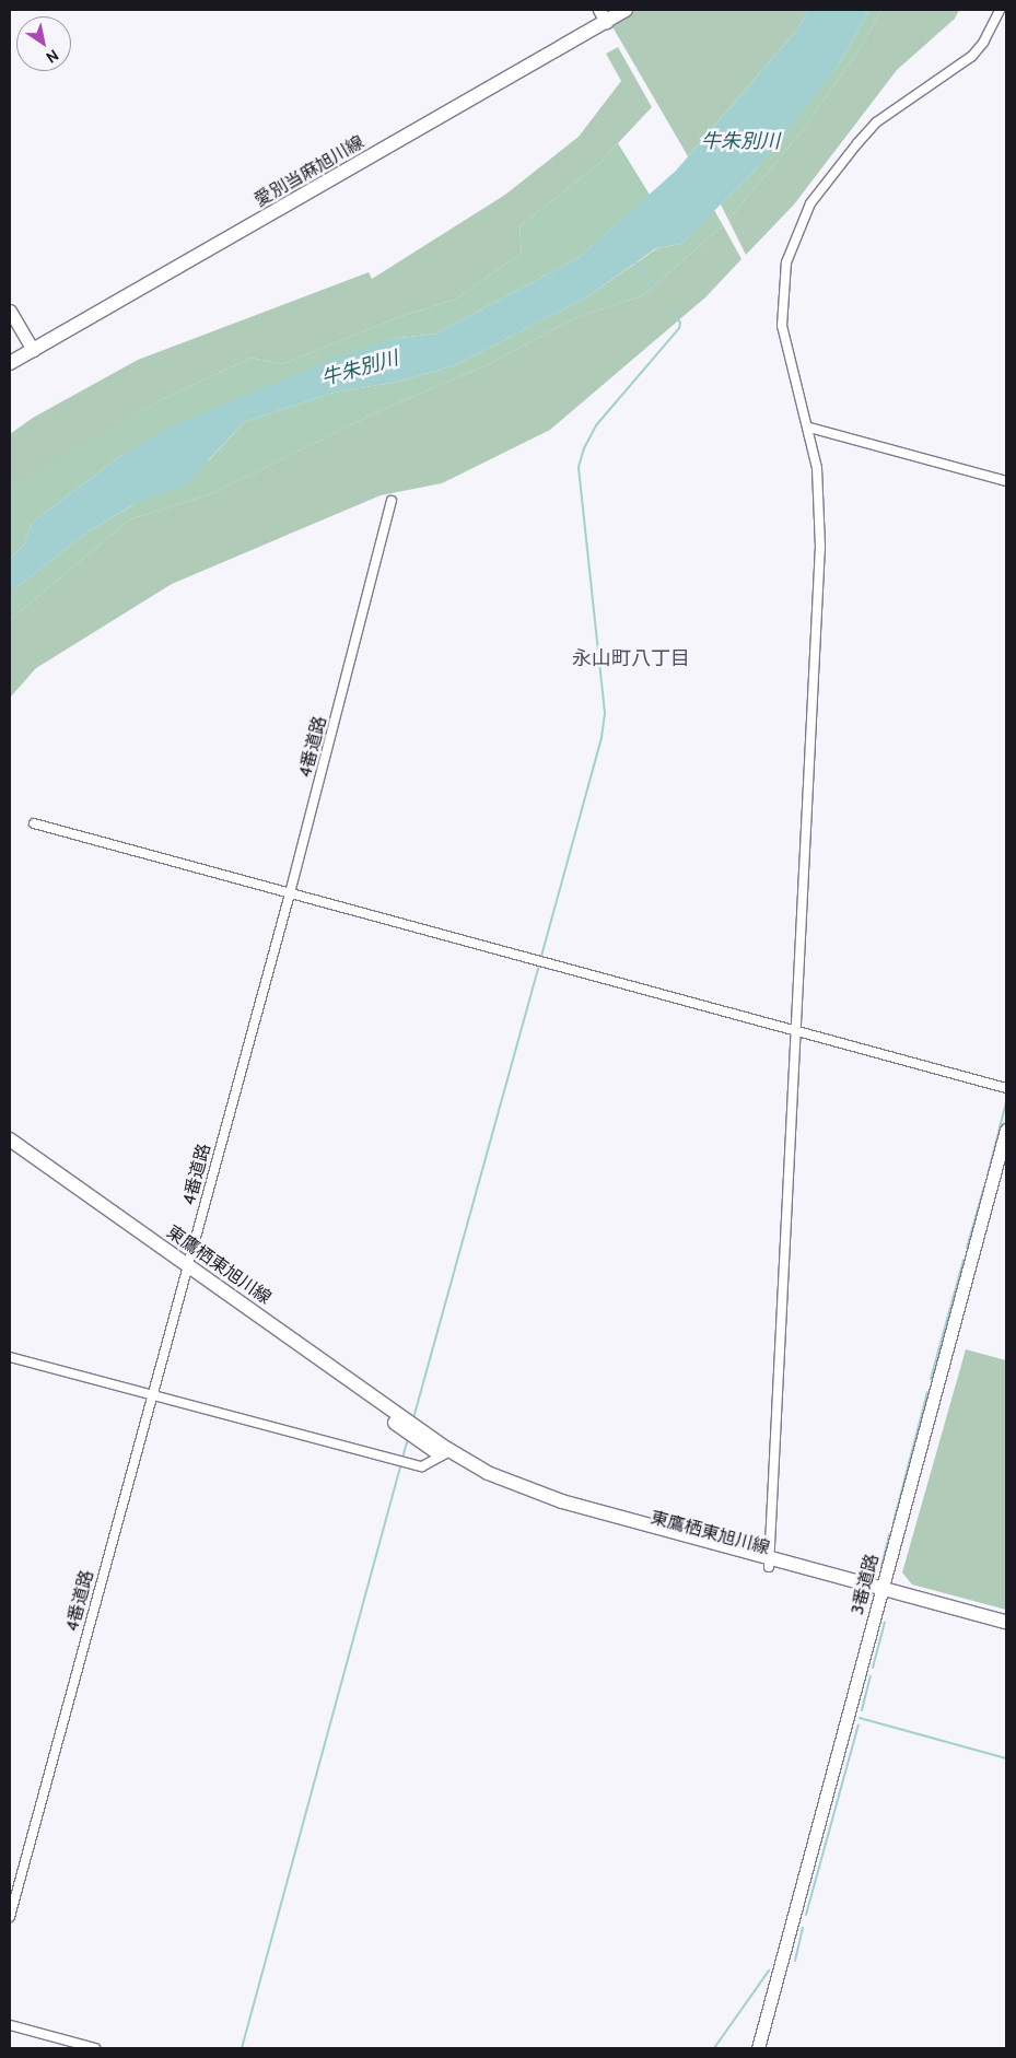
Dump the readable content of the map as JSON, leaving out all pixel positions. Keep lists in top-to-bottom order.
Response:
{
  "streets": {
    "main road": ["愛別当麻旭川線", "東鷹栖東旭川線"],
    "street": ["4番道路", "3番道路"]
  },
  "crossings": [
    ["4番道路", "東鷹栖東旭川線"],
    ["東鷹栖東旭川線", "3番道路"]
  ],
  "districts": ["永山町八丁目"],
  "water": ["牛朱別川"],
  "north": "bottom right"
}
